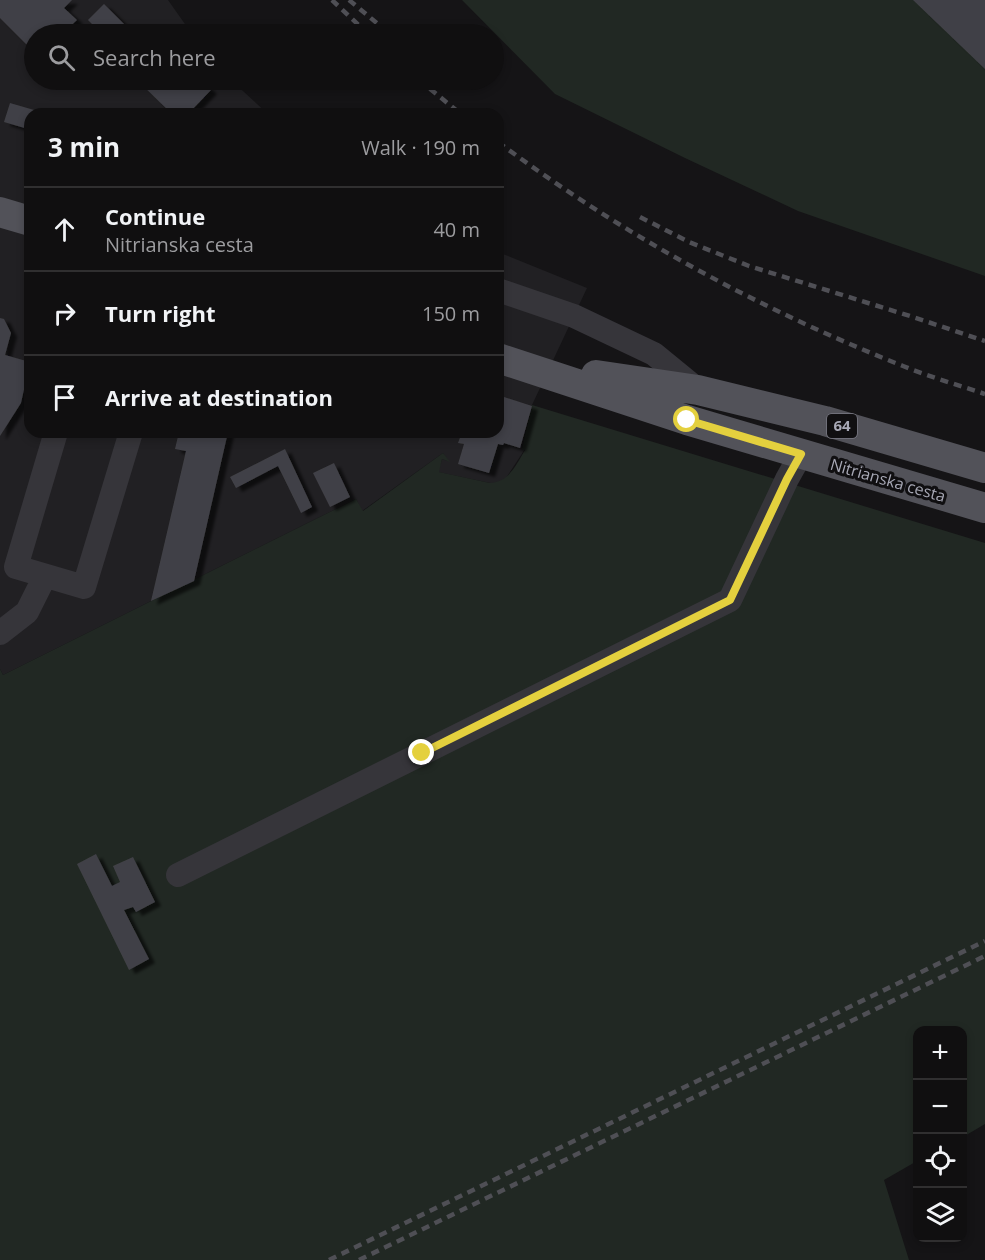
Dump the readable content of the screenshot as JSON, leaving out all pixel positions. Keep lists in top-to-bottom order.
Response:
{
  "streets": {
    "main road": ["64", "Nitrianska cesta"]
  },
  "page": {
    "search": "Search here",
    "heading": ["3 min", "Walk · 190 m"],
    "list": [
      ["Continue", "Nitrianska cesta", "40 m"],
      ["Turn right", "150 m"],
      "Arrive at destination"
    ],
    "map_buttons": ["+", "−"]
  }
}
